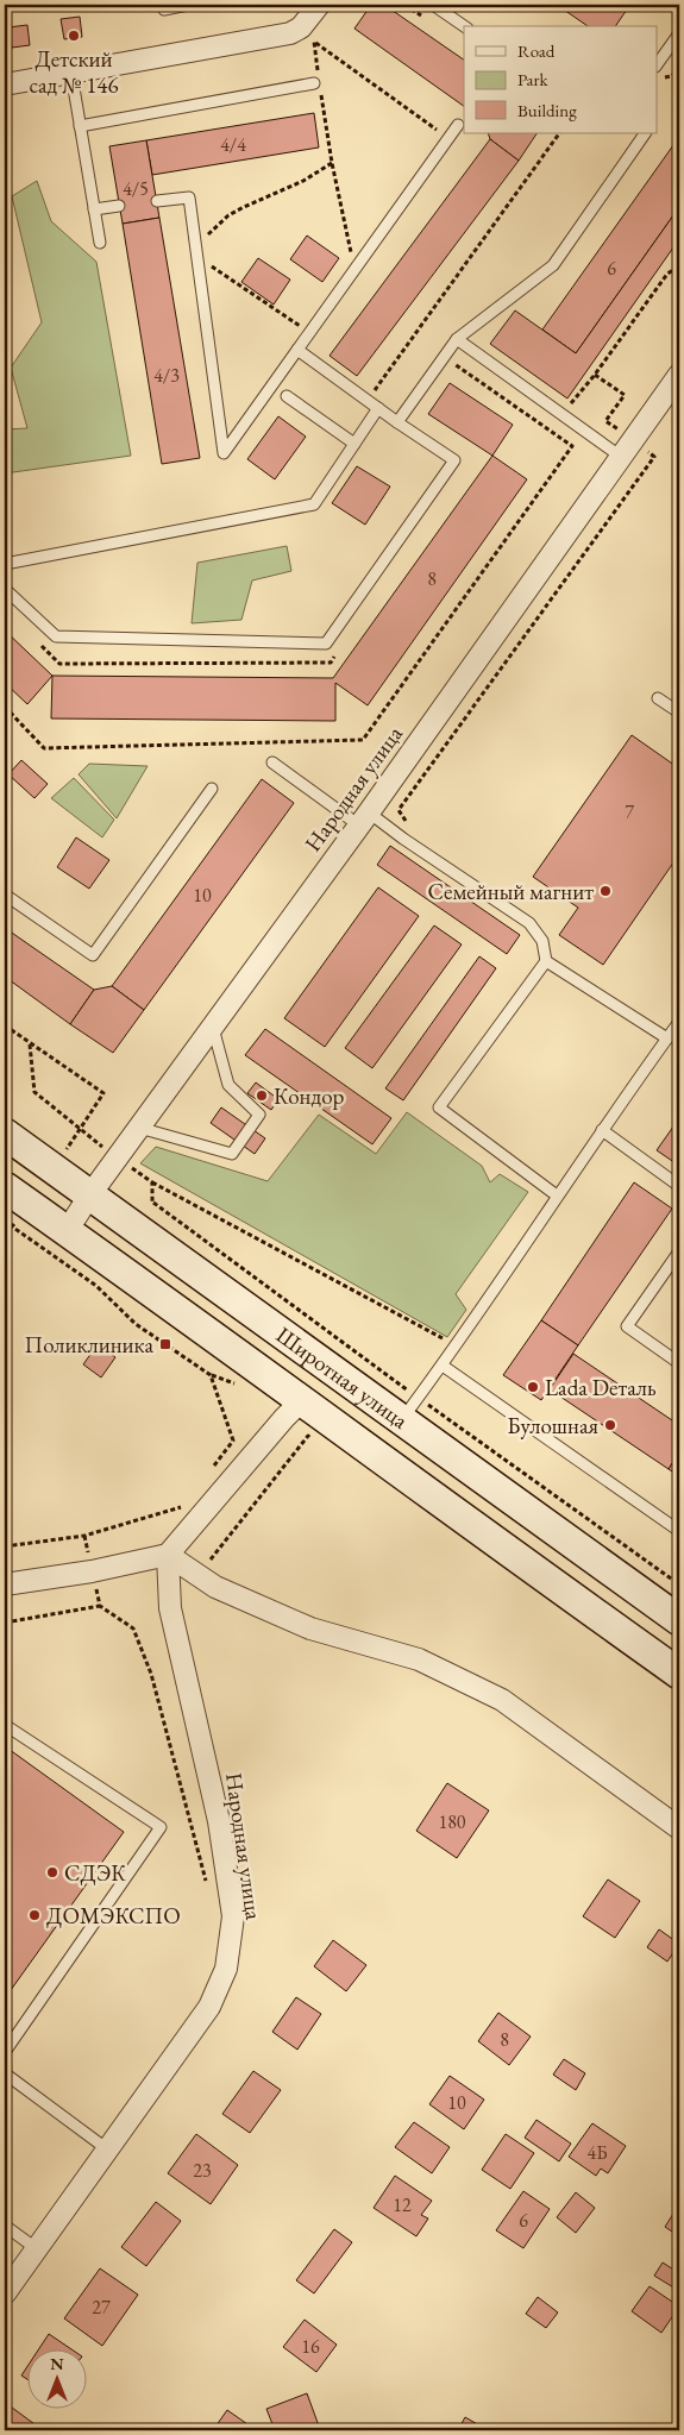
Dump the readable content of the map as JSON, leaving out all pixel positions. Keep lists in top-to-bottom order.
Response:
{
  "streets": {
    "main road": ["Широтная улица"],
    "street": ["Народная улица"]
  },
  "crossings": [
    ["Народная улица", "Широтная улица"]
  ],
  "places": {
    "other": [
      "Детский сад № 146",
      "Семейный магнит",
      "Кондор",
      "Lada Dеталь",
      "Булошная",
      "СДЭК",
      "ДОМЭКСПО"
    ],
    "transit": ["Поликлиника"]
  },
  "house_numbers": [
    "4/4",
    "4/5",
    "6",
    "4/3",
    "8",
    "7",
    "10",
    "180",
    "8",
    "10",
    "4Б",
    "23",
    "12",
    "6",
    "27",
    "16"
  ],
  "legend": ["Road", "Park", "Building"],
  "north": "top"
}
